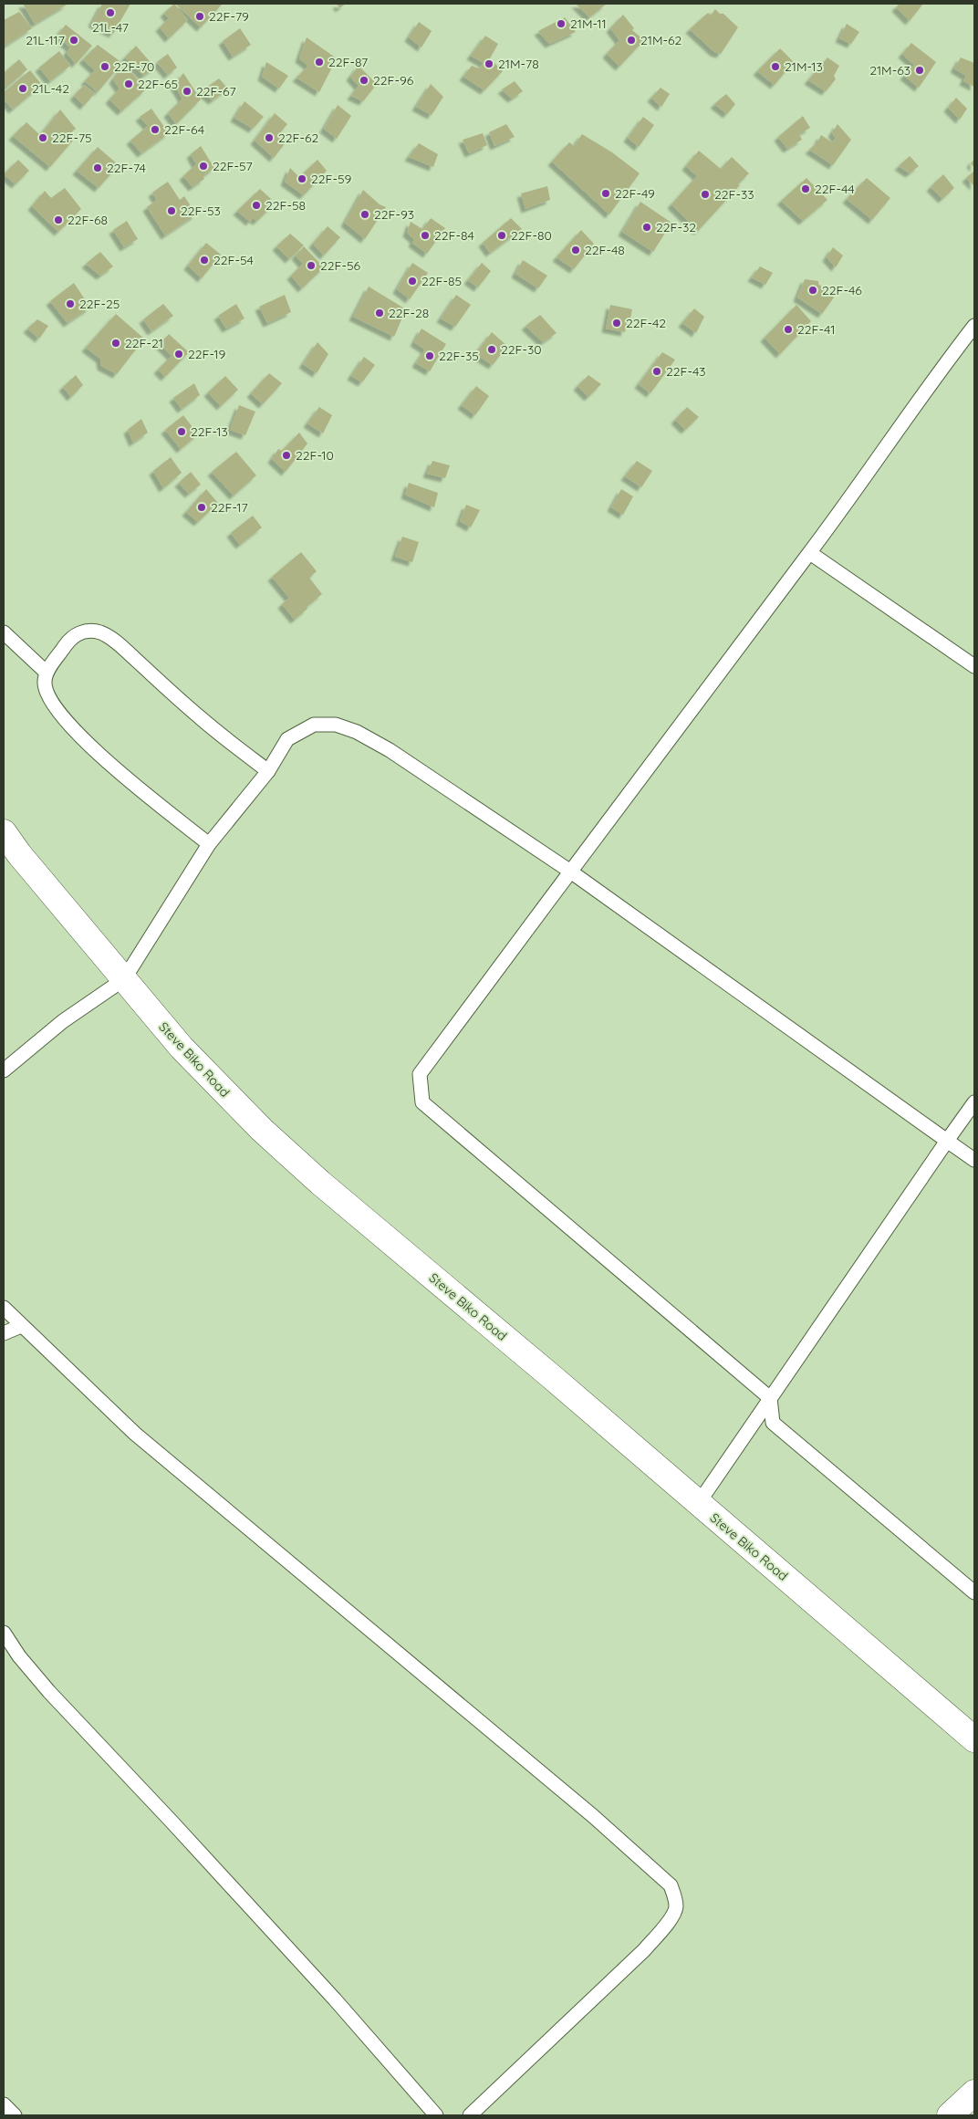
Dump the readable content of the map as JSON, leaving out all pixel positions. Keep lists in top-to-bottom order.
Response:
{
  "streets": {
    "street": ["Steve Biko Road"]
  },
  "places": [
    "21L-47",
    "22F-79",
    "21M-11",
    "21L-117",
    "21M-62",
    "22F-87",
    "21M-78",
    "22F-70",
    "21M-13",
    "21M-63",
    "22F-96",
    "22F-65",
    "21L-42",
    "22F-67",
    "22F-64",
    "22F-75",
    "22F-62",
    "22F-57",
    "22F-74",
    "22F-59",
    "22F-44",
    "22F-49",
    "22F-33",
    "22F-58",
    "22F-53",
    "22F-93",
    "22F-68",
    "22F-32",
    "22F-84",
    "22F-80",
    "22F-48",
    "22F-54",
    "22F-56",
    "22F-85",
    "22F-46",
    "22F-25",
    "22F-28",
    "22F-42",
    "22F-41",
    "22F-21",
    "22F-30",
    "22F-19",
    "22F-35",
    "22F-43",
    "22F-13",
    "22F-10",
    "22F-17"
  ]
}
